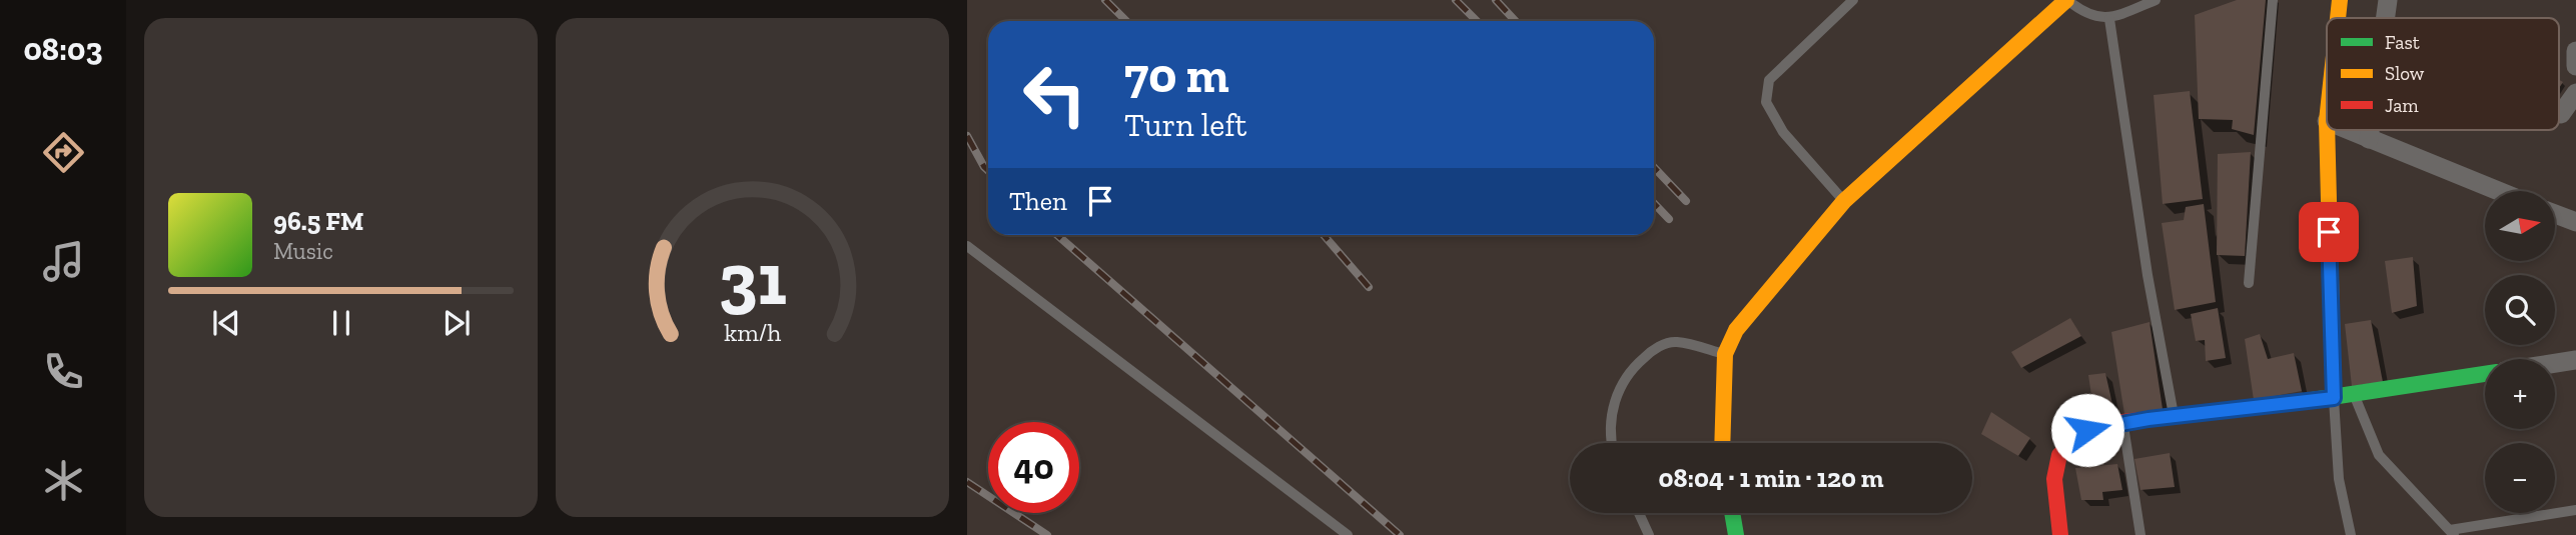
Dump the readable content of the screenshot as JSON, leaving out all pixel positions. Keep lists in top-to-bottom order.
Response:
{
  "legend": ["Fast", "Slow", "Jam"],
  "north": "right",
  "page": {
    "tabs": "08:03",
    "turn": ["70 m", "Turn left"],
    "then": "Then",
    "map_buttons": ["+", "−"],
    "song": ["96.5 FM", "Music"],
    "limit": "40",
    "trip": "08:04 · 1 min · 120 m",
    "gauge": ["31", "km/h"]
  }
}
